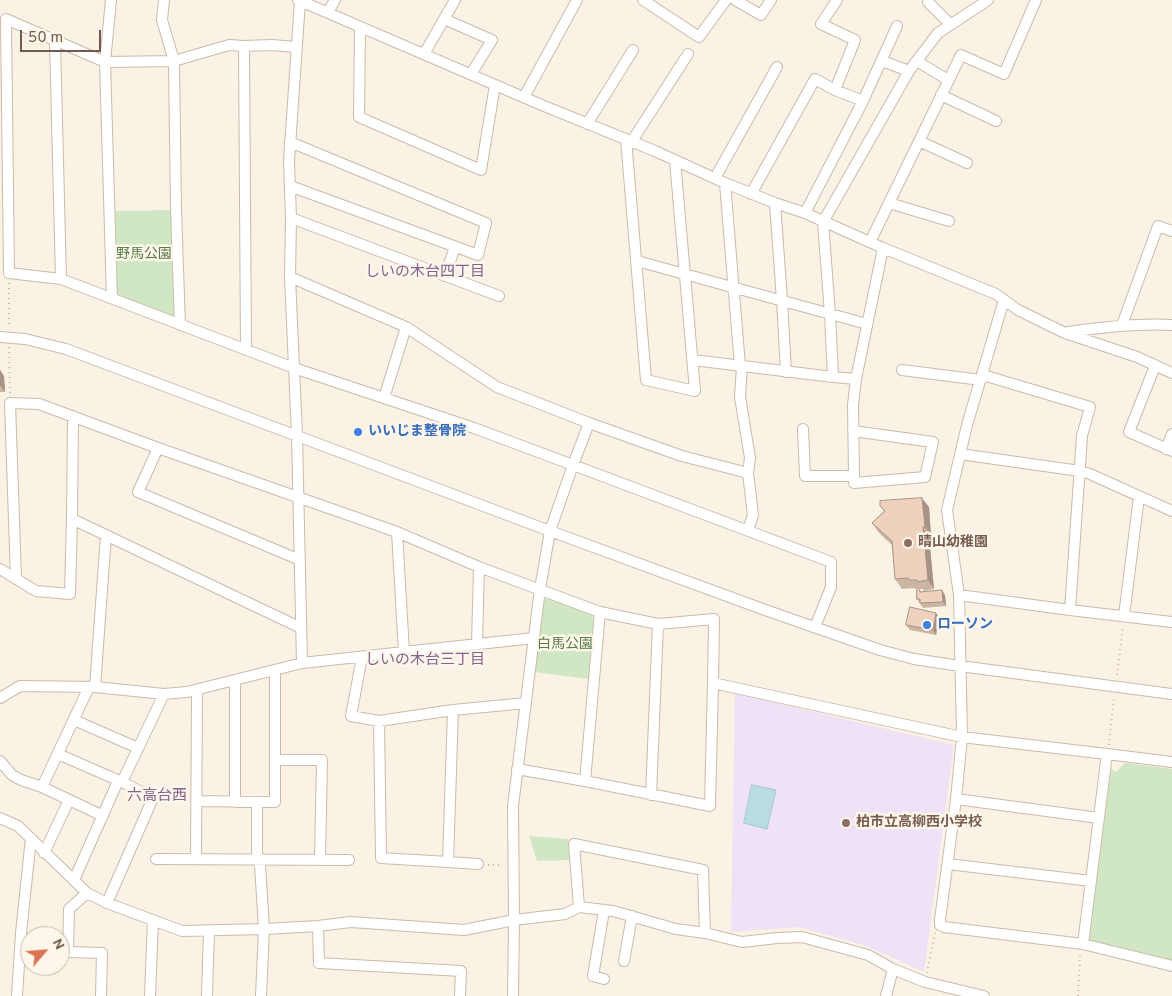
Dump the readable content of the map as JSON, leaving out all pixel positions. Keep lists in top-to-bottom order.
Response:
{
  "districts": ["しいの木台四丁目", "しいの木台三丁目", "六高台西"],
  "parks": ["野馬公園", "白馬公園"],
  "places": [
    "いいじま整骨院",
    "晴山幼稚園",
    "ローソン",
    "柏市立高柳西小学校"
  ],
  "scale_bar": "50 m",
  "north": "top right"
}
